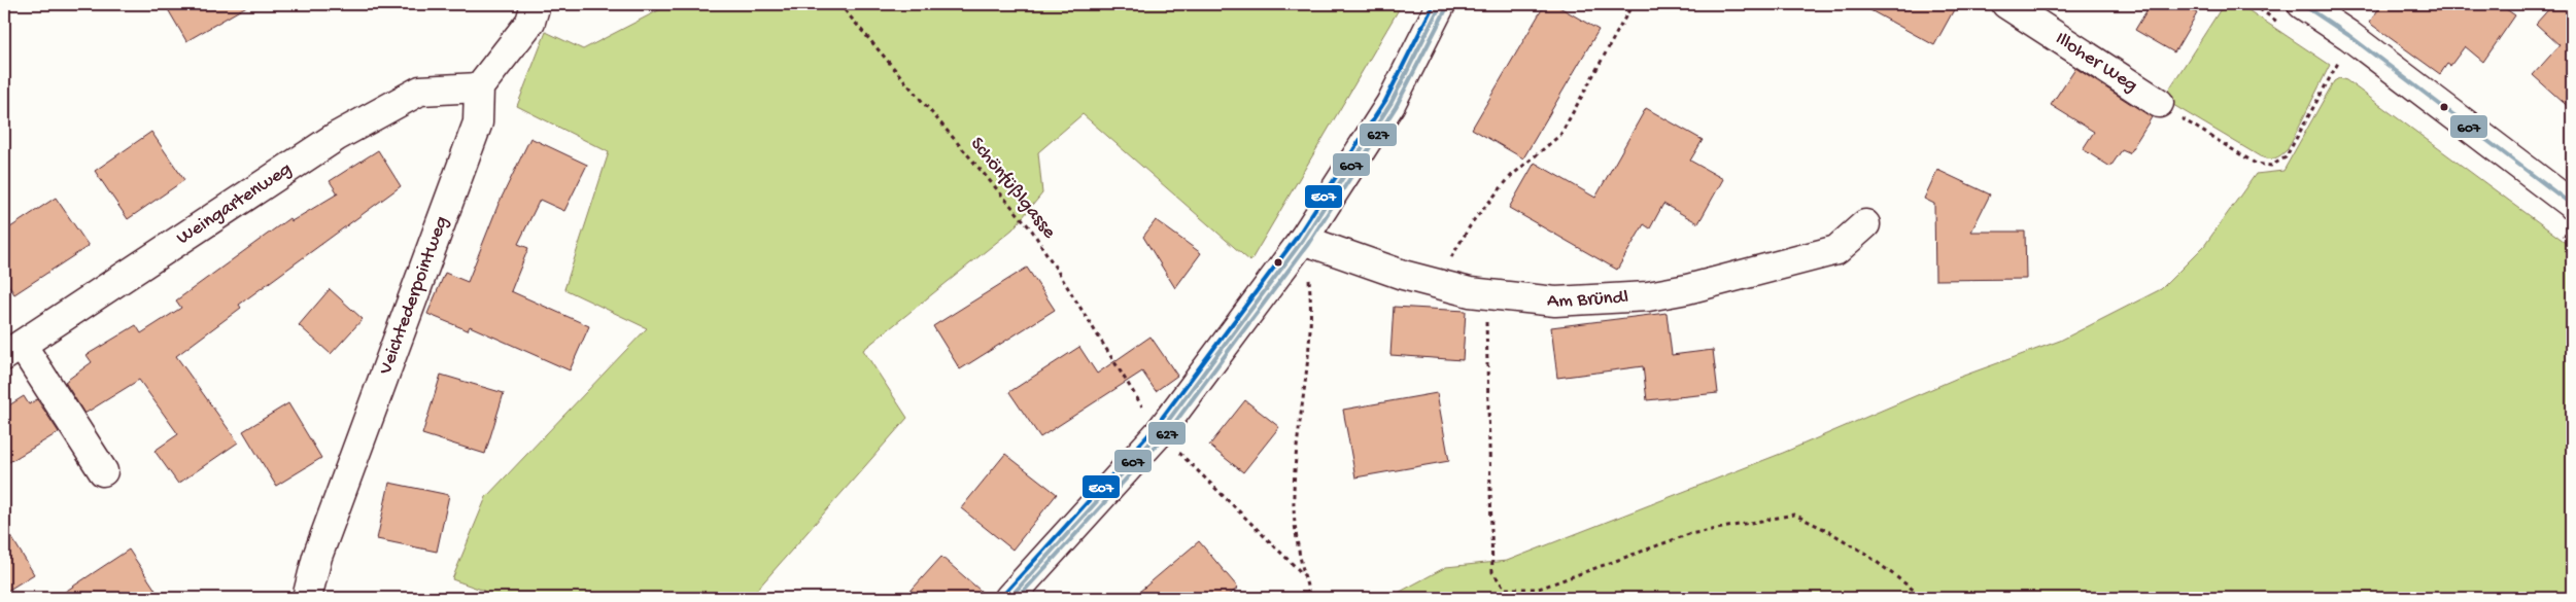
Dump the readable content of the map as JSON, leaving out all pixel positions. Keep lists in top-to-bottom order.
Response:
{
  "streets": {
    "street": [
      "Illoher Weg",
      "Weingartenweg",
      "Veichtederpointweg",
      "Am Bründl"
    ],
    "path": ["Schönfüßlgasse"]
  },
  "crossings": [
    ["Weingartenweg", "Veichtederpointweg"]
  ],
  "lines": ["transit line 607", "transit line E07", "transit line 627"]
}
